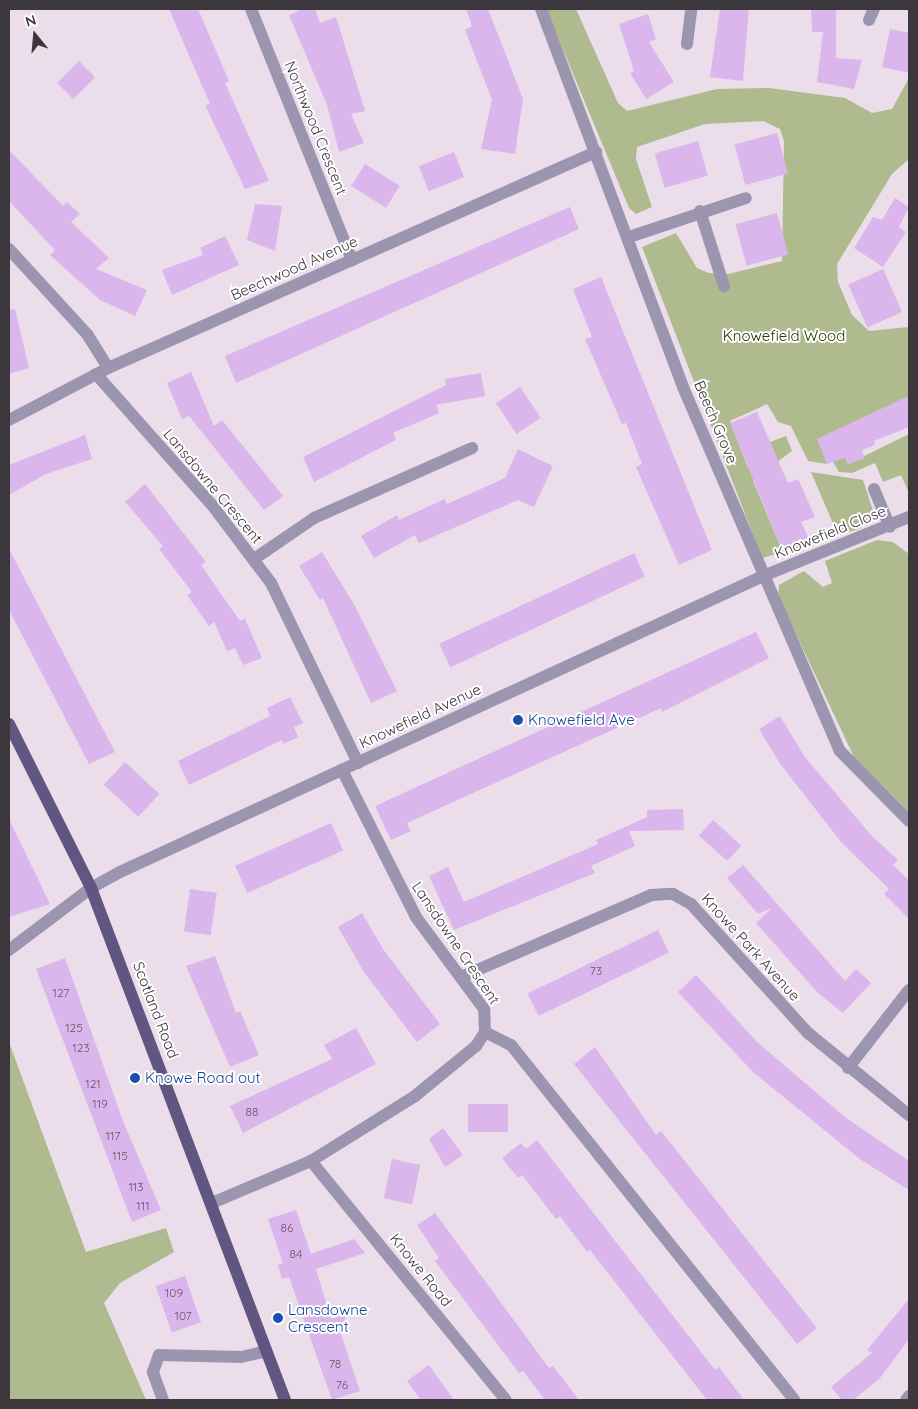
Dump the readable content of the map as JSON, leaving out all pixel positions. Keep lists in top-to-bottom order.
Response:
{
  "streets": {
    "main road": ["Scotland Road"],
    "street": [
      "Northwood Crescent",
      "Beechwood Avenue",
      "Beech Grove",
      "Lansdowne Crescent",
      "Knowefield Close",
      "Knowefield Avenue",
      "Knowe Park Avenue",
      "Knowe Road"
    ]
  },
  "crossings": [
    ["Northwood Crescent", "Beechwood Avenue"],
    ["Beechwood Avenue", "Beech Grove"],
    ["Beechwood Avenue", "Lansdowne Crescent"],
    ["Beech Grove", "Knowefield Close"],
    ["Beech Grove", "Knowefield Avenue"],
    ["Lansdowne Crescent", "Knowefield Avenue"],
    ["Lansdowne Crescent", "Knowe Park Avenue"],
    ["Knowefield Close", "Knowefield Avenue"],
    ["Knowefield Avenue", "Scotland Road"]
  ],
  "parks": ["Knowefield Wood"],
  "places": ["Knowefield Ave", "Knowe Road out", "Lansdowne Crescent"],
  "house_numbers": [
    "73",
    "127",
    "125",
    "123",
    "121",
    "119",
    "88",
    "117",
    "115",
    "113",
    "111",
    "86",
    "84",
    "109",
    "107",
    "78",
    "76"
  ],
  "north": "top"
}
